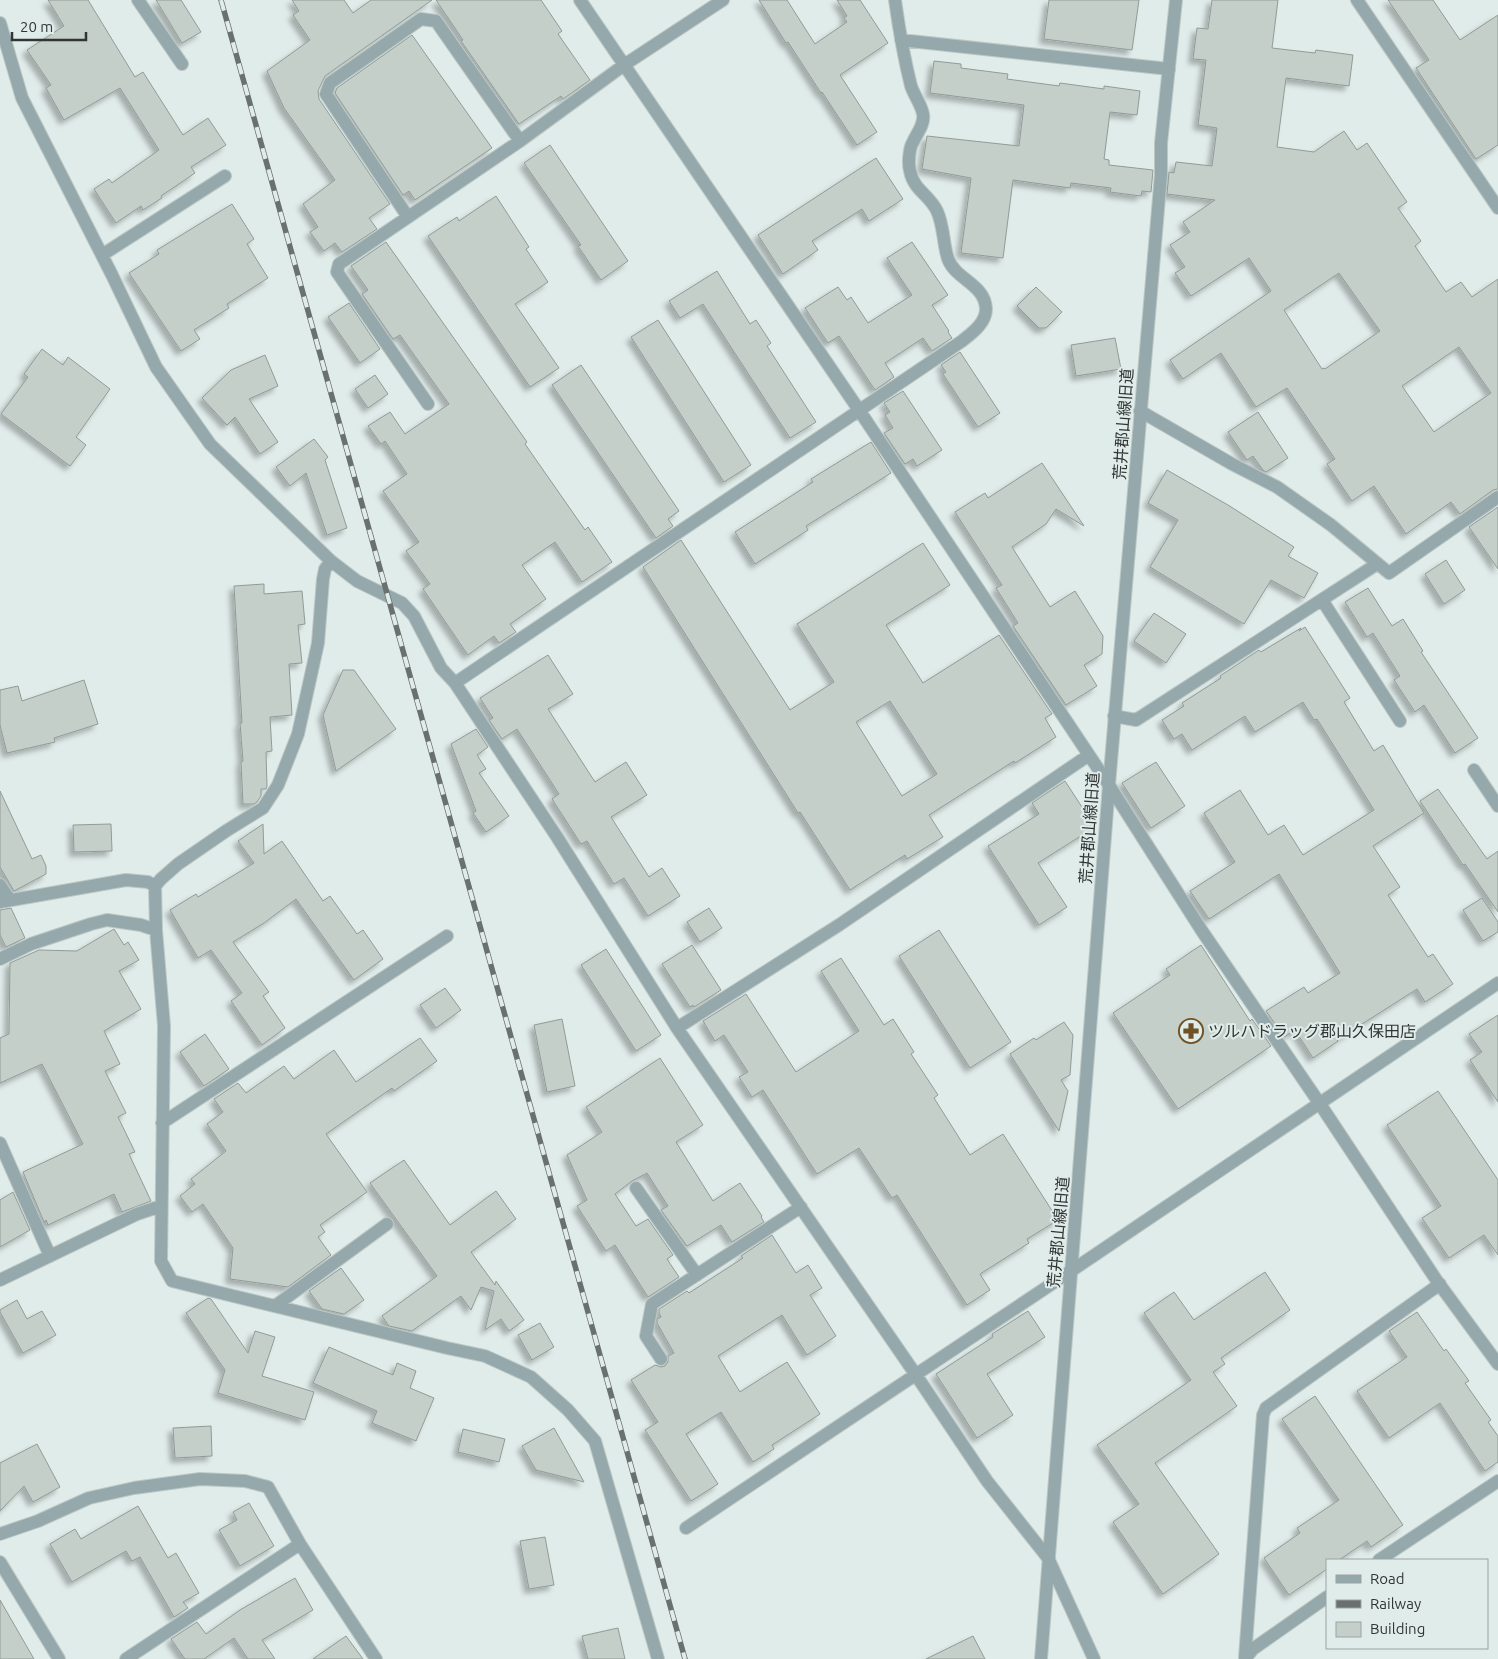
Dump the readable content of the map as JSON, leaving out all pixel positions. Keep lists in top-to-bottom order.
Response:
{
  "streets": {
    "street": ["荒井郡山線旧道"]
  },
  "places": {
    "pharmacy": ["ツルハドラッグ郡山久保田店"]
  },
  "legend": ["Road", "Railway", "Building"],
  "scale_bar": "20 m"
}
